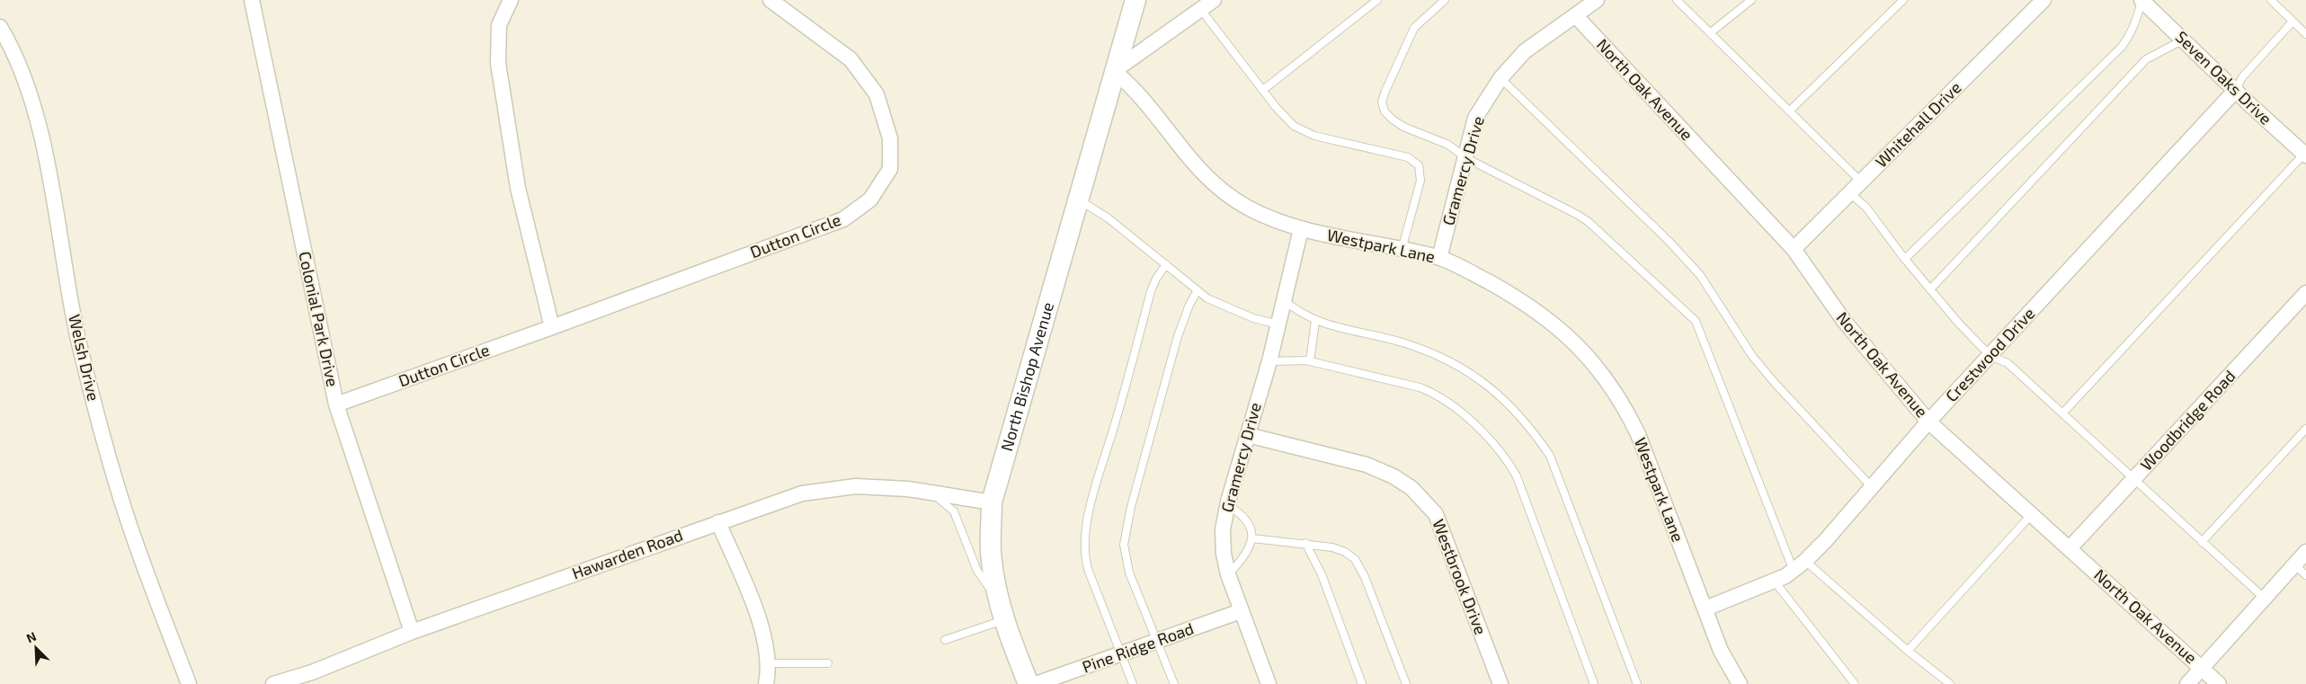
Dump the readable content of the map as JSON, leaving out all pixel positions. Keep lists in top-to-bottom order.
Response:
{
  "streets": {
    "main road": ["North Bishop Avenue"],
    "street": [
      "Seven Oaks Drive",
      "North Oak Avenue",
      "Whitehall Drive",
      "Gramercy Drive",
      "Dutton Circle",
      "Westpark Lane",
      "Colonial Park Drive",
      "Crestwood Drive",
      "Welsh Drive",
      "Woodbridge Road",
      "Hawarden Road",
      "Westbrook Drive",
      "Pine Ridge Road"
    ]
  },
  "crossings": [
    ["Seven Oaks Drive", "Crestwood Drive"],
    ["North Oak Avenue", "Whitehall Drive"],
    ["North Oak Avenue", "Gramercy Drive"],
    ["North Oak Avenue", "Crestwood Drive"],
    ["North Oak Avenue", "Woodbridge Road"],
    ["Gramercy Drive", "Westpark Lane"],
    ["Gramercy Drive", "Westbrook Drive"],
    ["Gramercy Drive", "Pine Ridge Road"],
    ["Dutton Circle", "Colonial Park Drive"],
    ["Westpark Lane", "Crestwood Drive"],
    ["Westpark Lane", "North Bishop Avenue"],
    ["Colonial Park Drive", "Hawarden Road"],
    ["North Bishop Avenue", "Hawarden Road"]
  ],
  "north": "top left"
}
